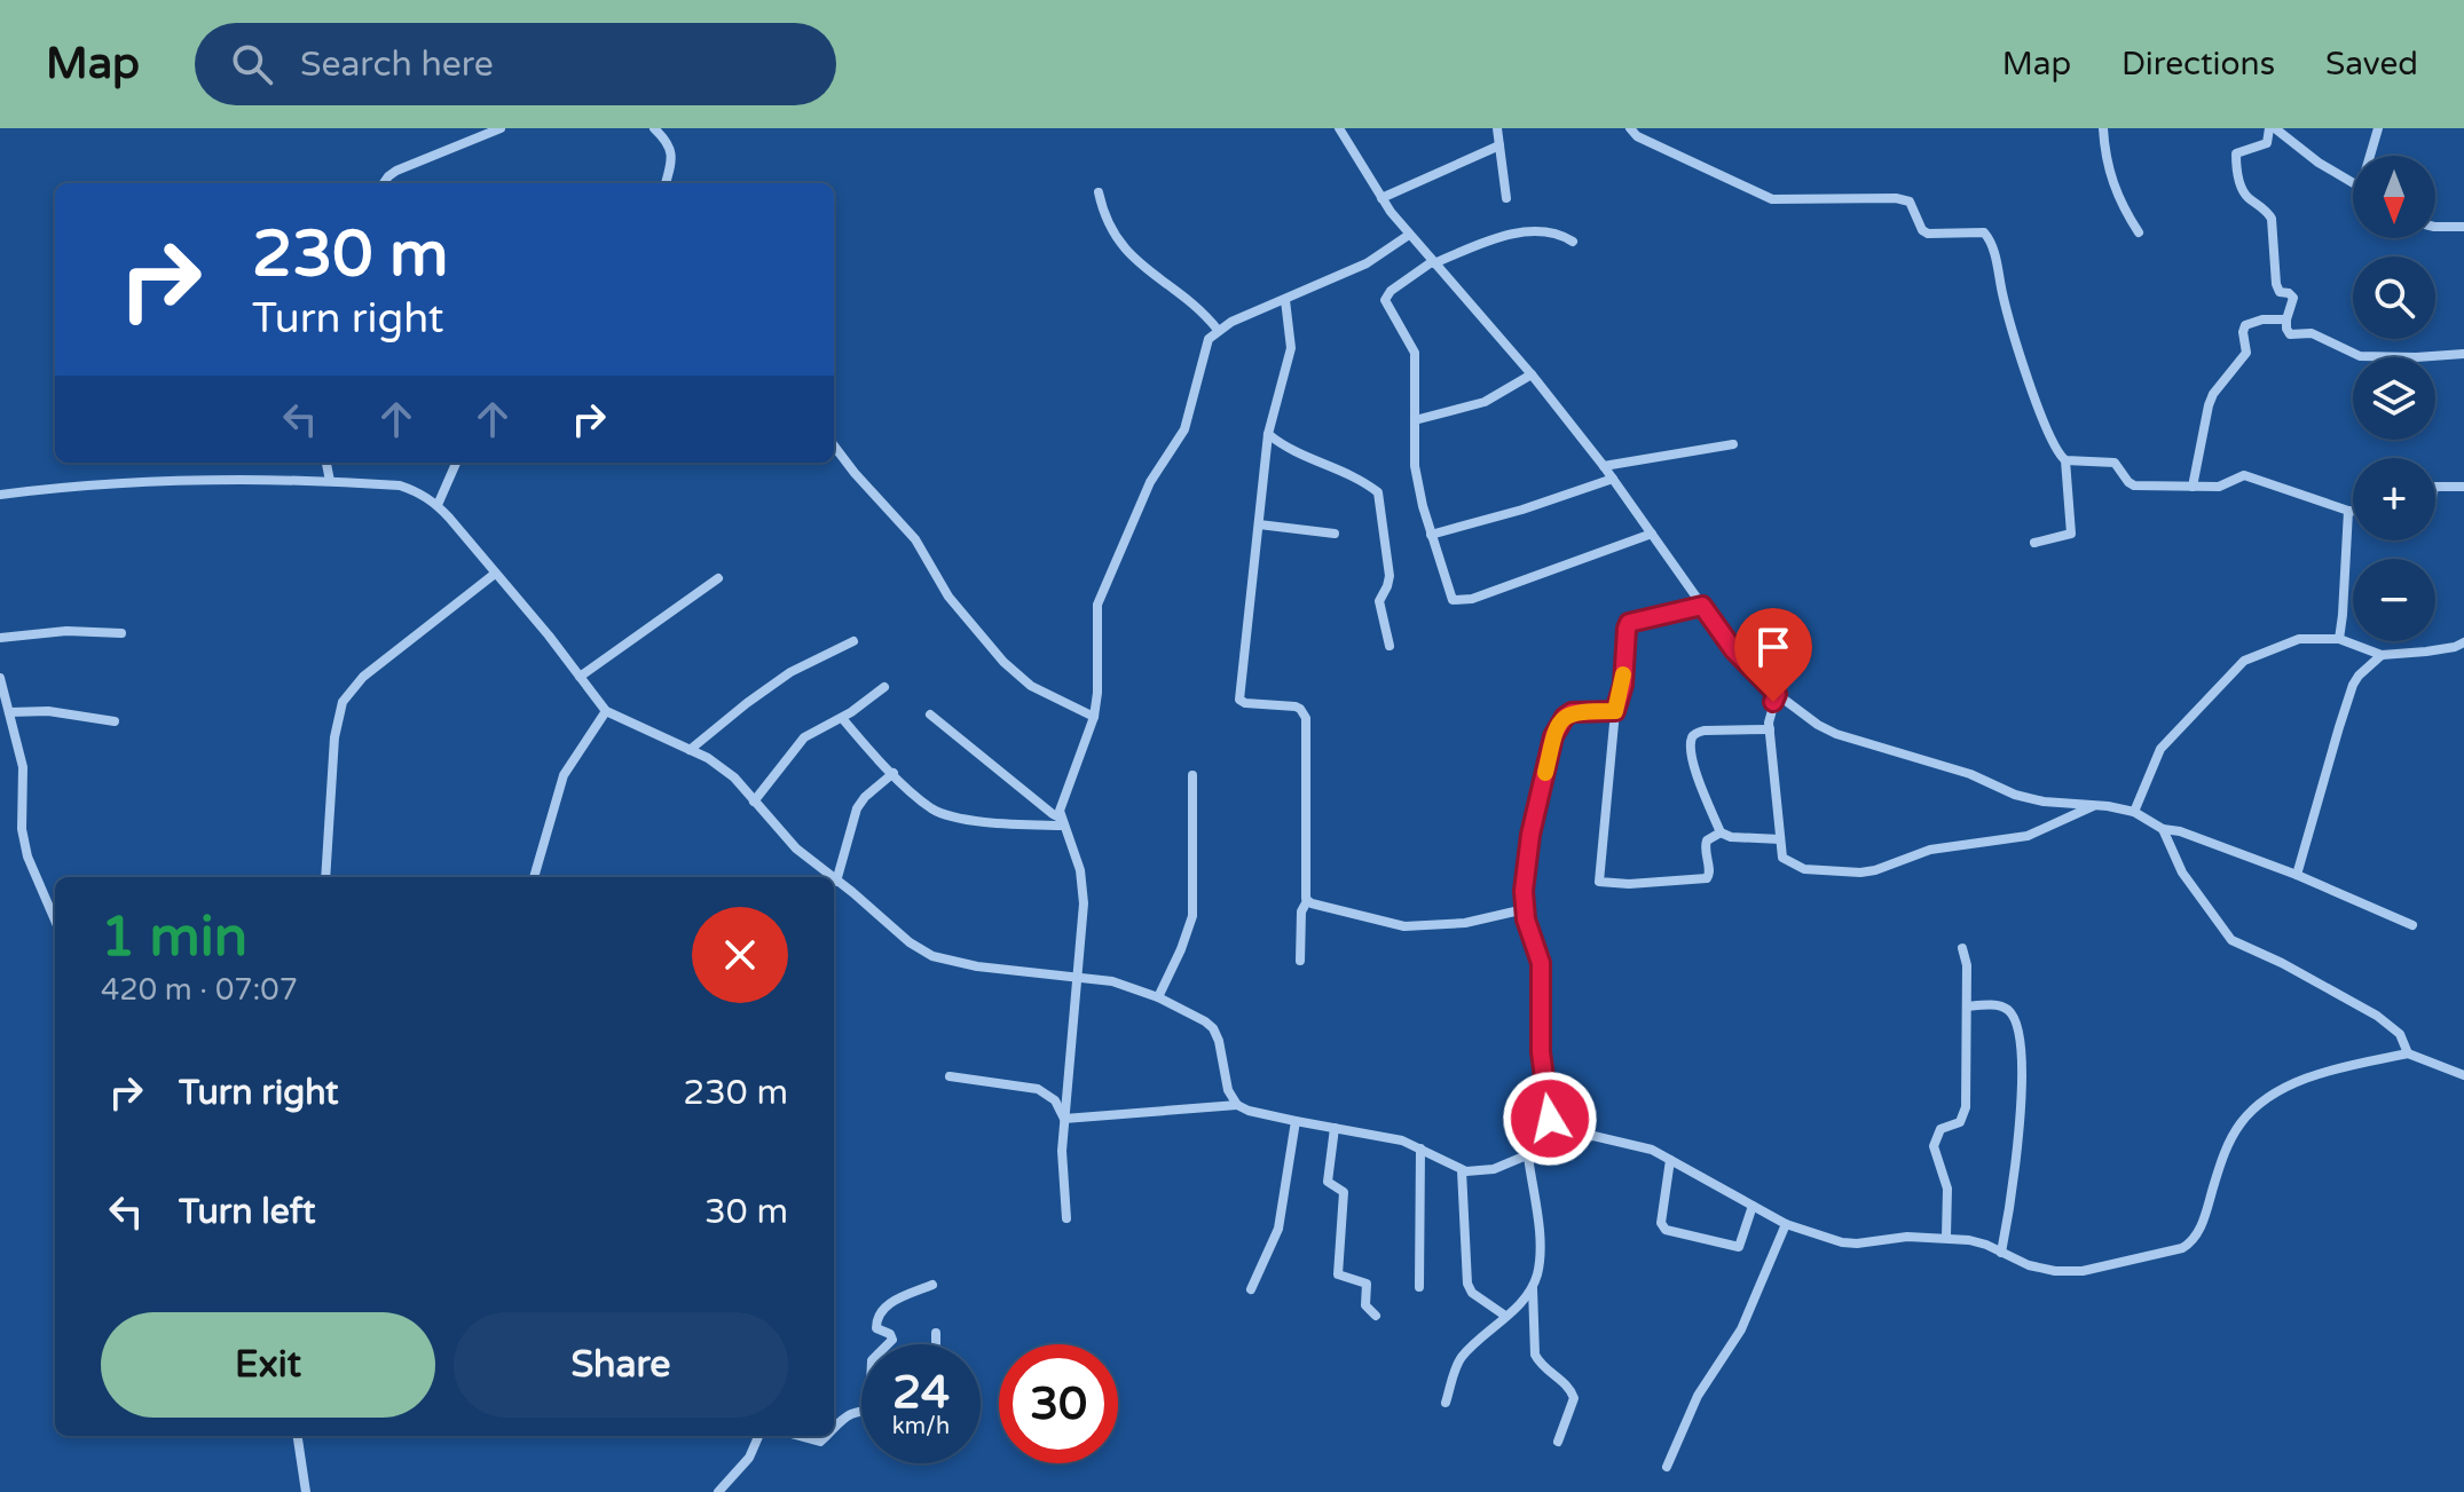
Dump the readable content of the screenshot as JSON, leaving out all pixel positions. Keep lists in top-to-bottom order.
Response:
{
  "north": "bottom",
  "page": {
    "header": "Map",
    "search": "Search here",
    "nav": ["Map", "Directions", "Saved"],
    "map_buttons": ["+", "−"],
    "turn": ["230 m", "Turn right"],
    "heading": ["1 min", "420 m · 07:07"],
    "list": [
      {
        "name": "Turn right",
        "value": "230 m"
      },
      {
        "name": "Turn left",
        "value": "30 m"
      }
    ],
    "buttons": ["Exit", "Share"],
    "speed": "24 km/h",
    "limit": "30"
  }
}
